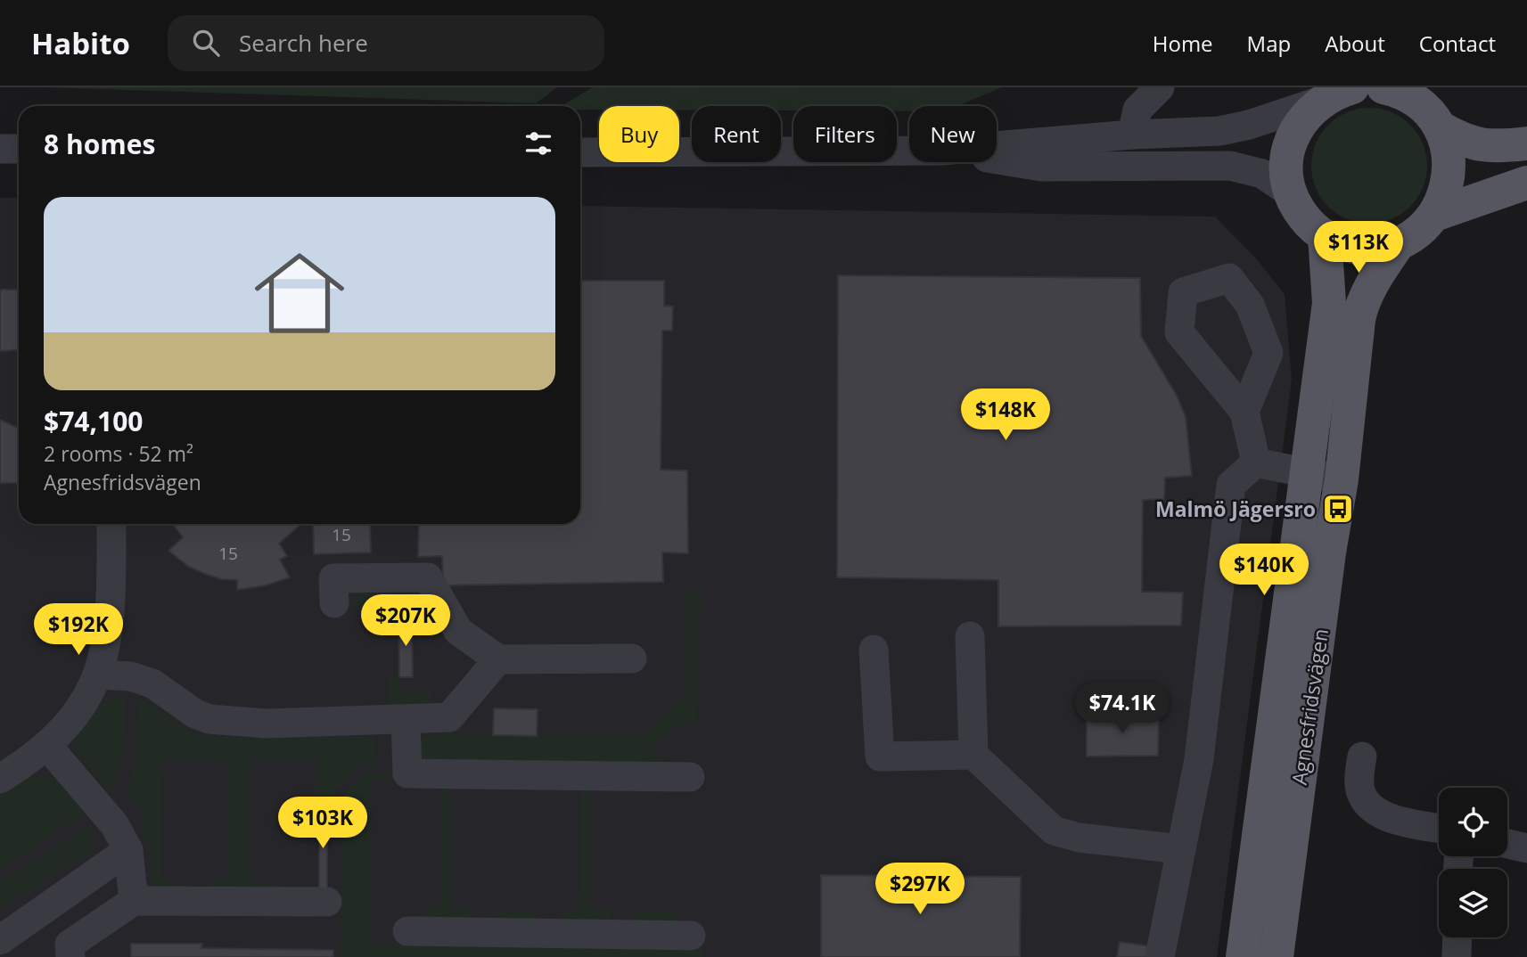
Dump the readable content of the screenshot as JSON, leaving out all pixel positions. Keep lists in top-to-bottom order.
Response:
{
  "streets": {
    "main road": ["Agnesfridsvägen"]
  },
  "places": {
    "bus stop": ["Malmö Jägersro"]
  },
  "house_numbers": ["15", "15"],
  "page": {
    "header": "Habito",
    "search": "Search here",
    "nav": [
      "Home",
      "Map",
      "About",
      "Contact"
    ],
    "chip": [
      "Buy",
      "Rent",
      "Filters",
      "New"
    ],
    "heading": "8 homes",
    "list": [
      {
        "name": "$74,100",
        "note": "2 rooms · 52 m² · Agnesfridsvägen"
      }
    ],
    "price": [
      "$113K",
      "$148K",
      "$140K",
      "$207K",
      "$192K",
      "$74.1K",
      "$103K",
      "$297K"
    ]
  }
}
